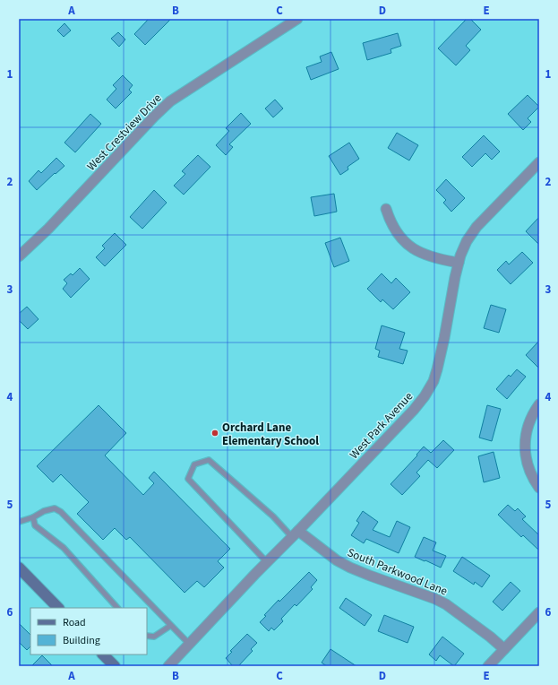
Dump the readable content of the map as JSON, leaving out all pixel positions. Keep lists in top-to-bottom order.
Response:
{
  "streets": {
    "street": ["West Crestview Drive", "West Park Avenue", "South Parkwood Lane"]
  },
  "crossings": [
    ["West Park Avenue", "South Parkwood Lane"]
  ],
  "places": ["Orchard Lane Elementary School"],
  "legend": ["Road", "Building"],
  "grid": {
    "columns": [
      "A",
      "B",
      "C",
      "D",
      "E"
    ],
    "rows": [
      "1",
      "2",
      "3",
      "4",
      "5",
      "6"
    ]
  }
}
